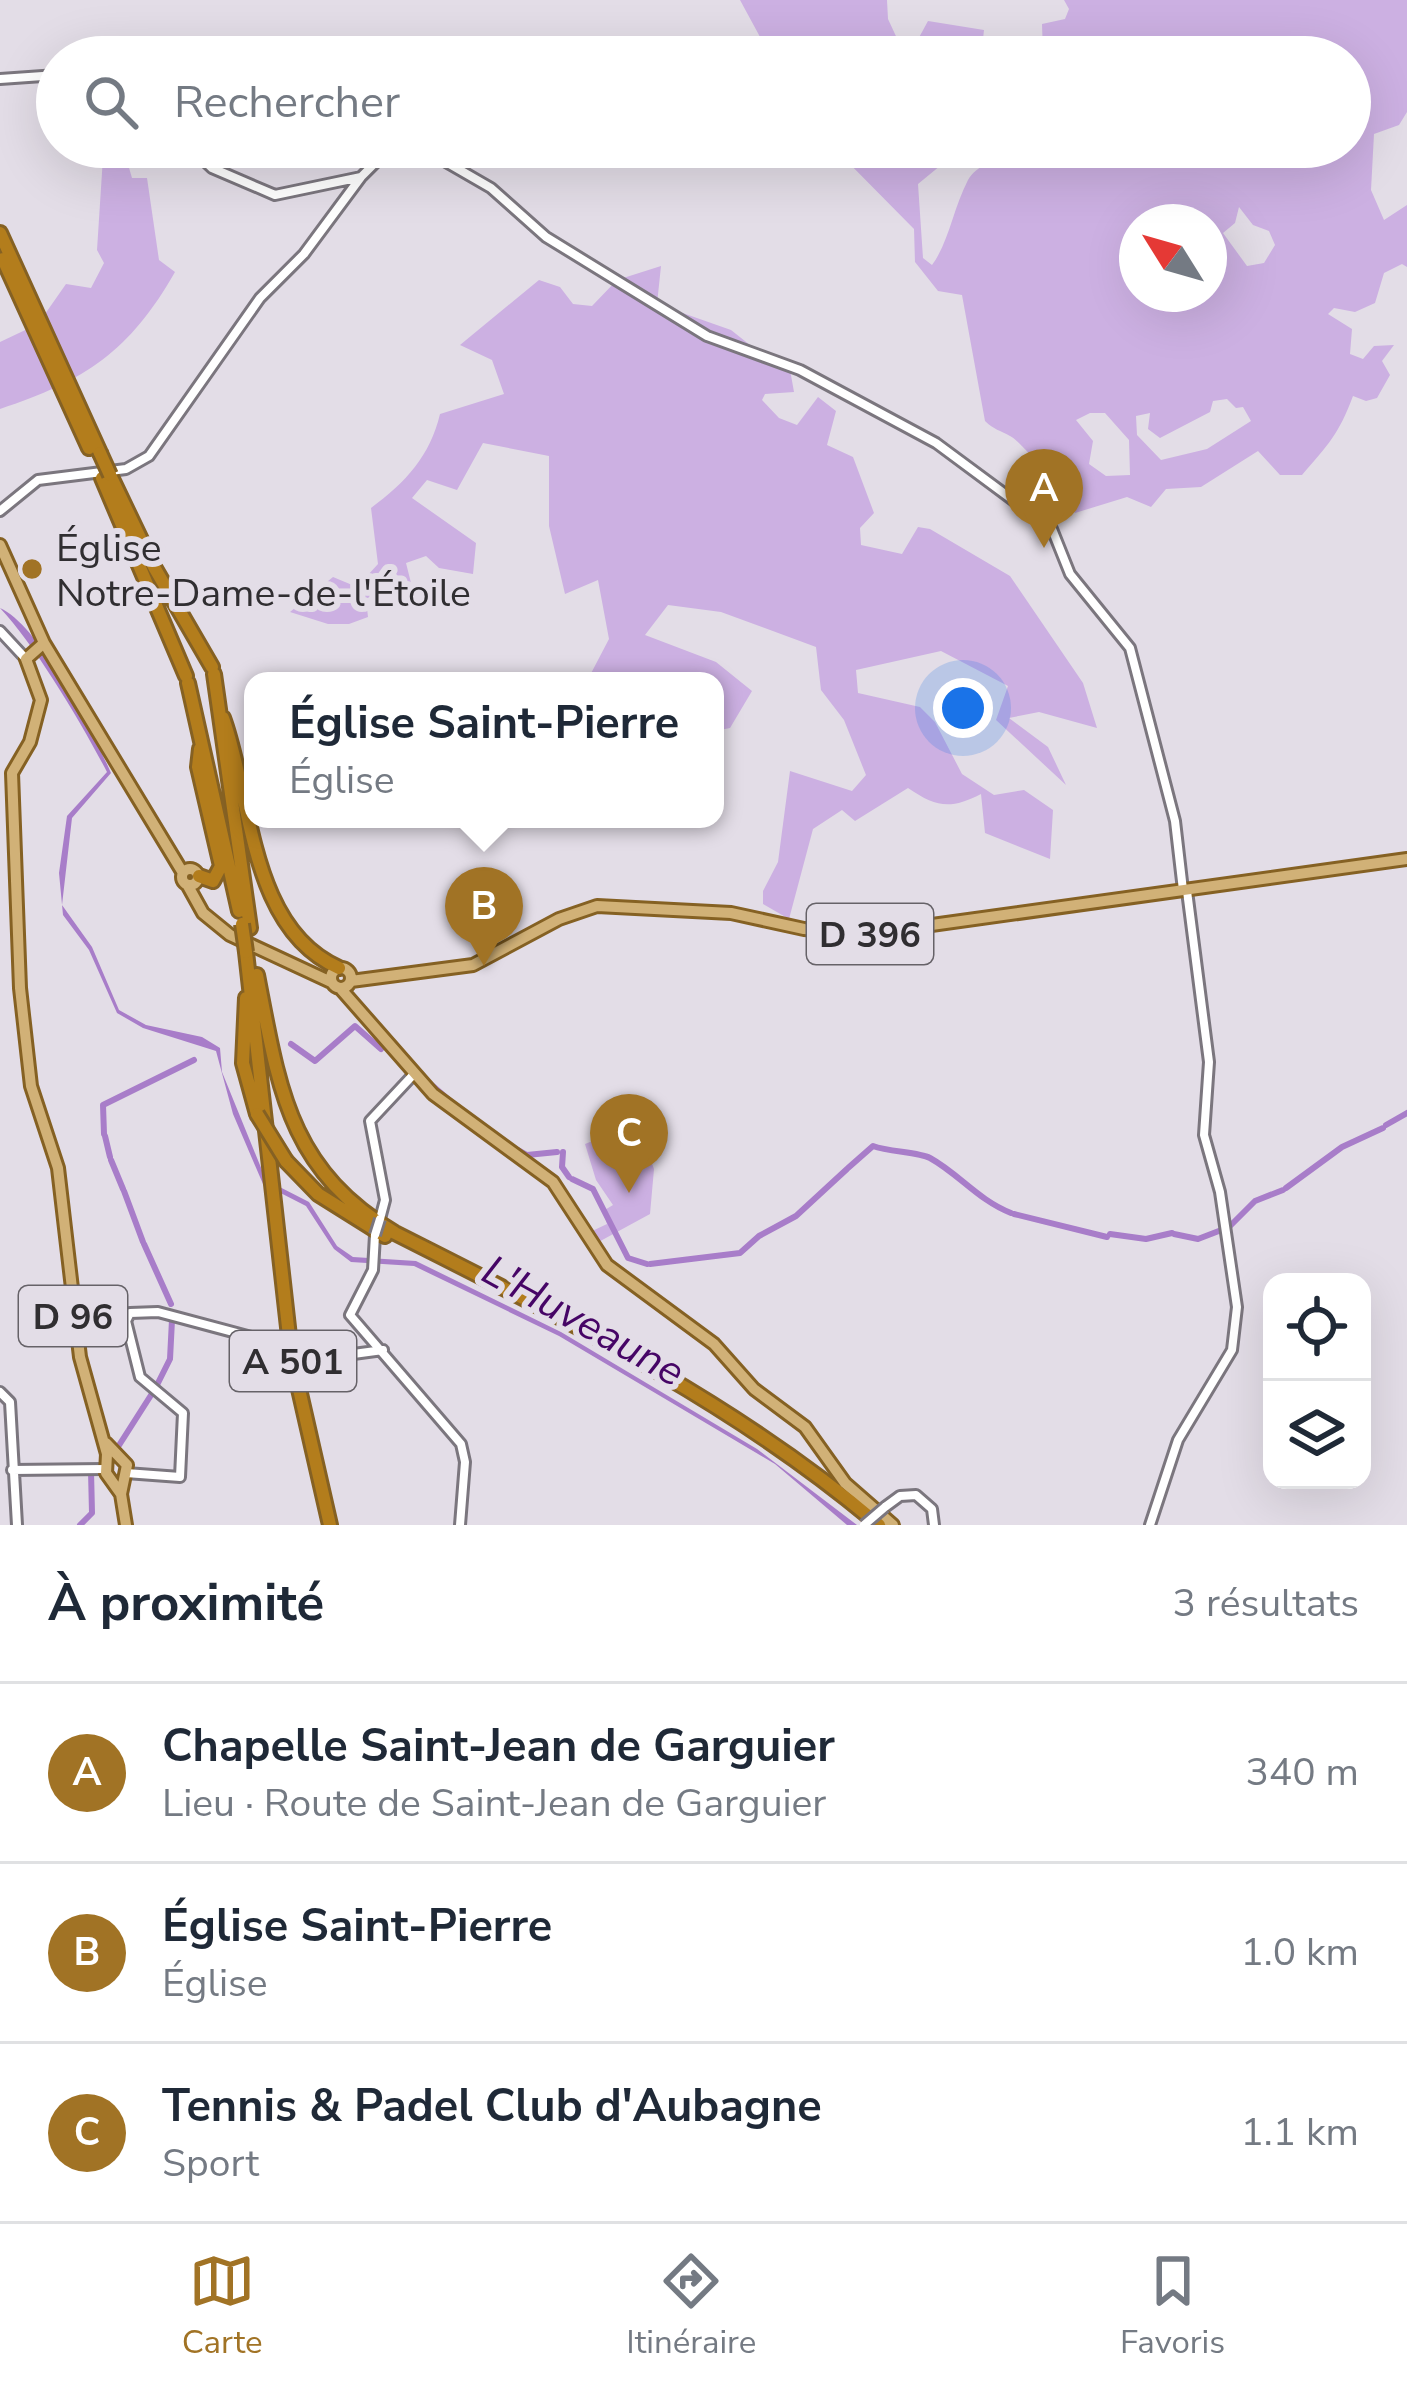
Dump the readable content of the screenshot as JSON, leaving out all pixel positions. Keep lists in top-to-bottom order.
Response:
{
  "streets": {
    "highway": ["A 501"],
    "main road": ["D 396", "D 96"]
  },
  "water": ["L'Huveaune"],
  "places": ["Église Notre-Dame-de-l'Étoile"],
  "north": "top left",
  "page": {
    "search": "Rechercher",
    "pins": ["A", "B", "C"],
    "popup": ["Église Saint-Pierre", "Église"],
    "heading": ["À proximité", "3 résultats"],
    "list": [
      {
        "mark": "A",
        "name": "Chapelle Saint-Jean de Garguier",
        "note": "Lieu · Route de Saint-Jean de Garguier",
        "value": "340 m"
      },
      {
        "mark": "B",
        "name": "Église Saint-Pierre",
        "note": "Église",
        "value": "1.0 km"
      },
      {
        "mark": "C",
        "name": "Tennis & Padel Club d'Aubagne",
        "note": "Sport",
        "value": "1.1 km"
      }
    ],
    "nav": ["Carte", "Itinéraire", "Favoris"]
  }
}
